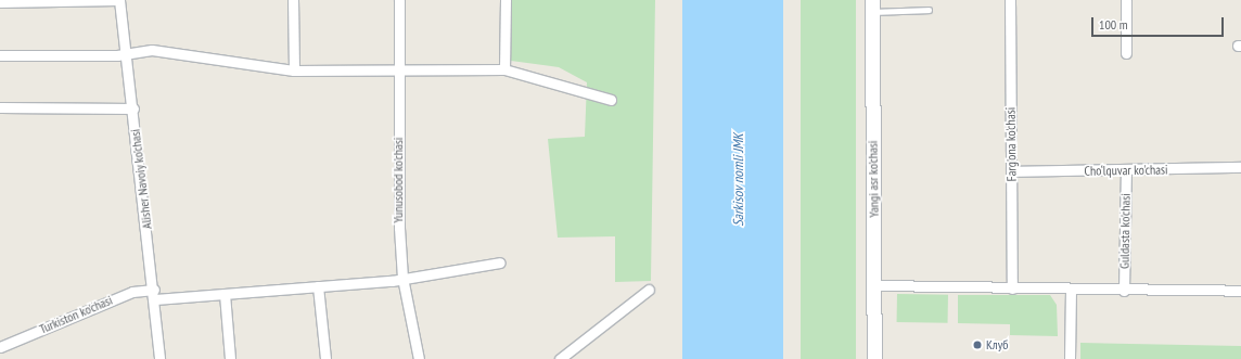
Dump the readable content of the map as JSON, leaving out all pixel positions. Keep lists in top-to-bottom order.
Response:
{
  "streets": {
    "street": [
      "Farg'ona ko'chasi",
      "Cho‘lquvar ko'chasi",
      "Alisher Navoiy ko'chasi",
      "Yangi asr ko'chasi",
      "Yunusobod ko'chasi",
      "Guldasta ko'chasi",
      "Turkiston ko'chasi"
    ]
  },
  "crossings": [
    ["Farg'ona ko'chasi", "Cho‘lquvar ko'chasi"],
    ["Cho‘lquvar ko'chasi", "Guldasta ko'chasi"],
    ["Alisher Navoiy ko'chasi", "Turkiston ko'chasi"],
    ["Yunusobod ko'chasi", "Turkiston ko'chasi"]
  ],
  "water": ["Sarkisov nomli JMK"],
  "places": ["Клуб"],
  "scale_bar": "100 m"
}
